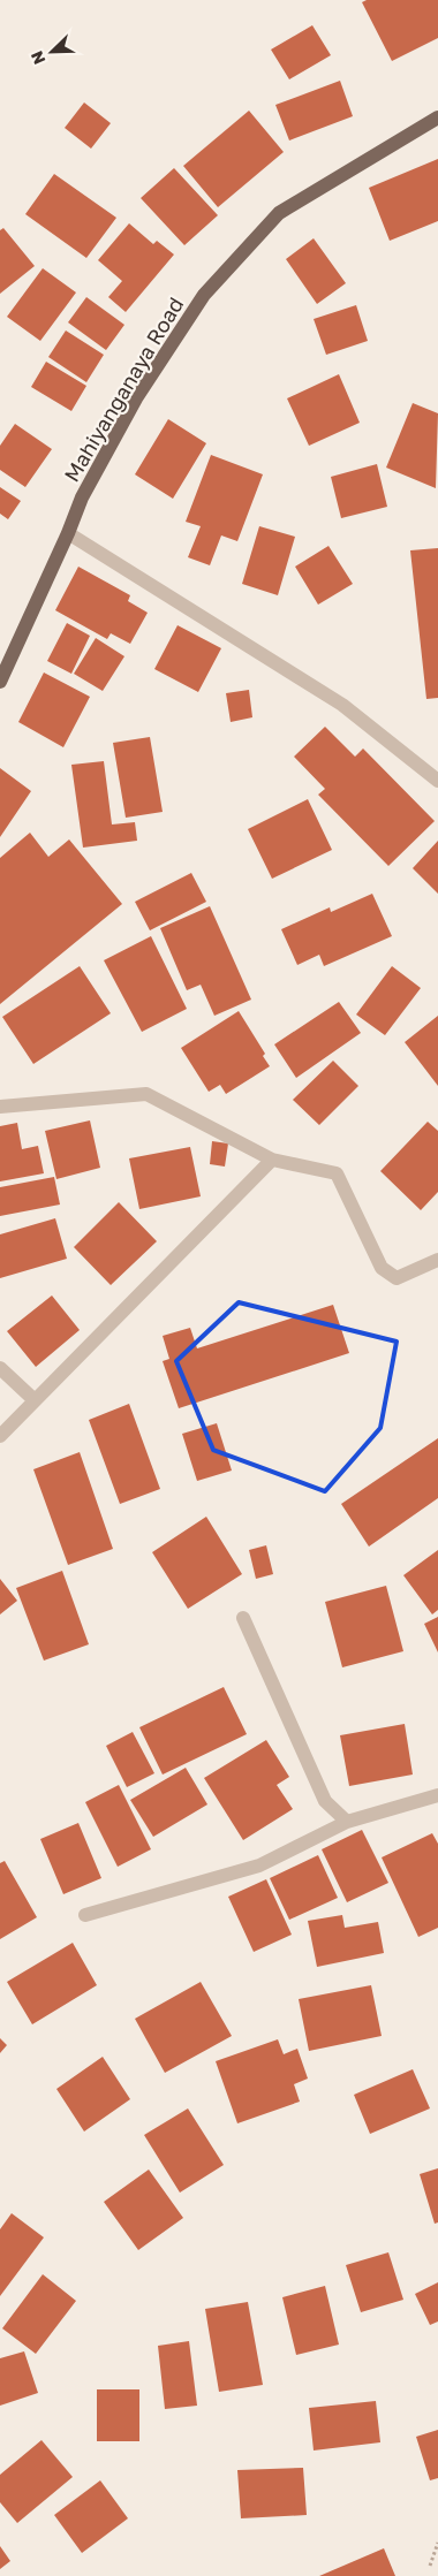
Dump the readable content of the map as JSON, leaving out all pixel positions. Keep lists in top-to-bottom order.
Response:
{
  "streets": {
    "main road": ["Mahiyanganaya Road"]
  },
  "north": "bottom left"
}
